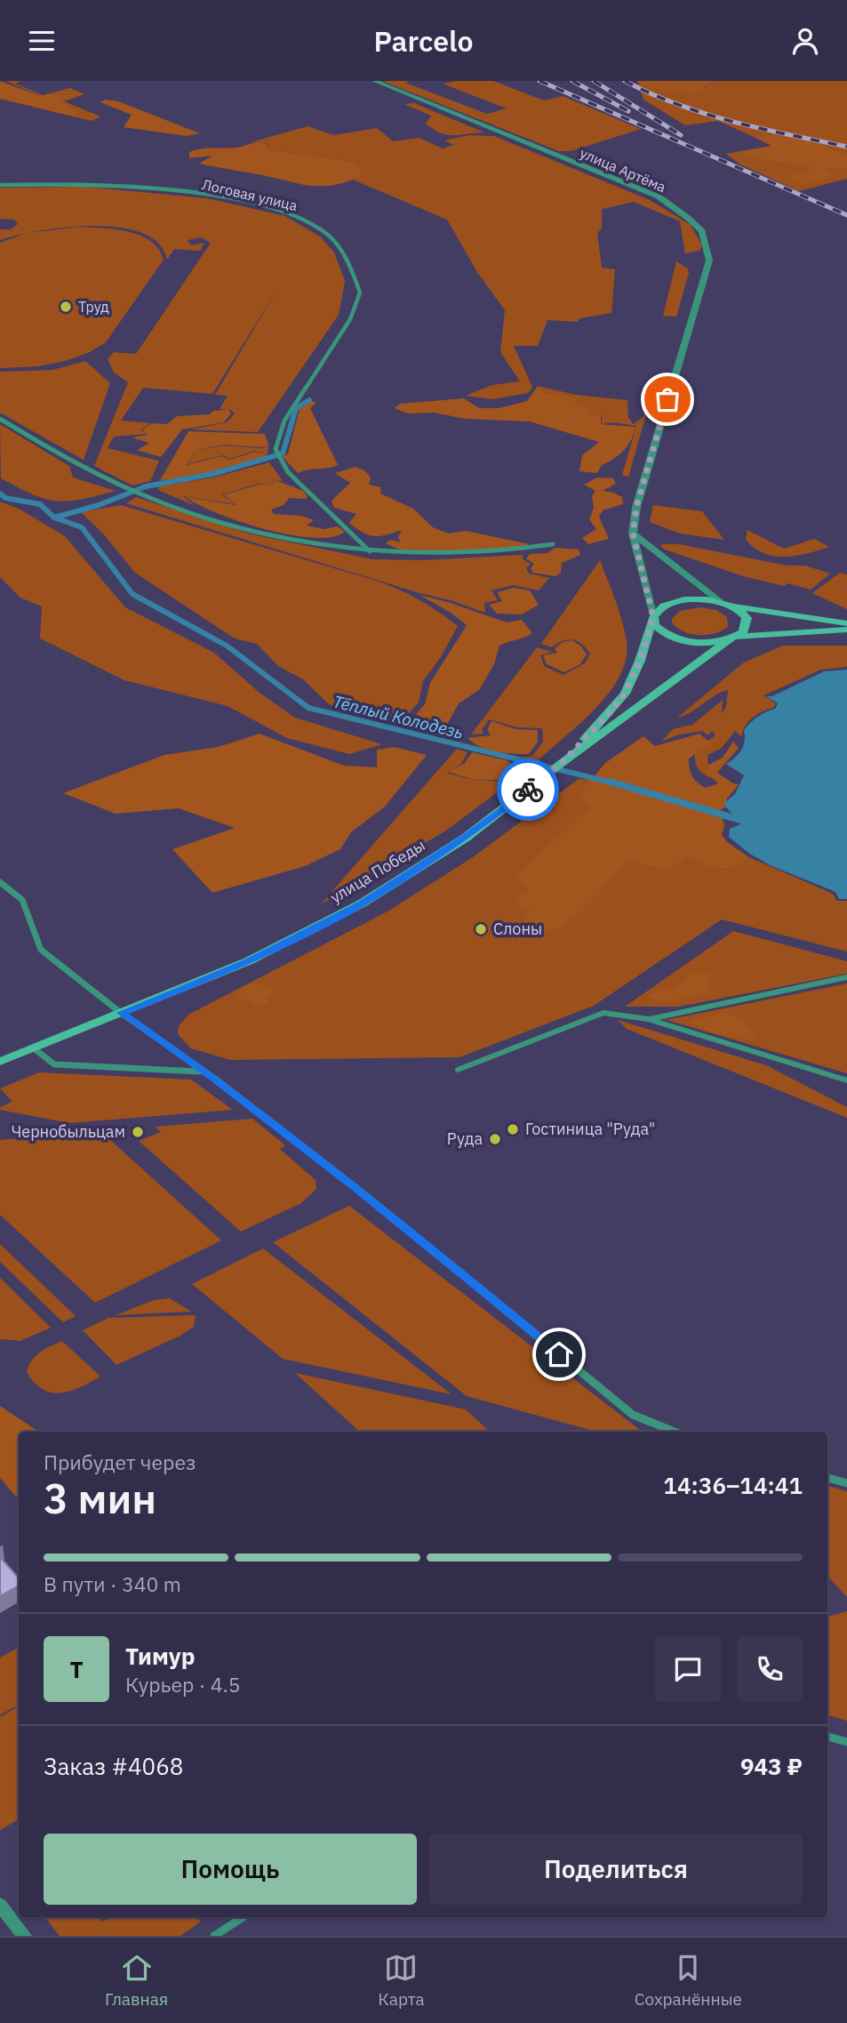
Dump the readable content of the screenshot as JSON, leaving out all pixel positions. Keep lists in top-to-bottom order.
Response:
{
  "streets": {
    "main road": ["улица Победы"],
    "street": ["улица Артёма", "Логовая улица"]
  },
  "water": ["Тёплый Колодезь"],
  "places": [
    "Труд",
    "Слоны",
    "Гостиница \"Руда\"",
    "Чернобыльцам",
    "Руда"
  ],
  "page": {
    "header": "Parcelo",
    "heading": ["3 мин", "Прибудет через", "14:36–14:41"],
    "panel": [
      "Тимур",
      "Курьер · 4.5",
      "Заказ #4068",
      "943 ₽"
    ],
    "bar": "В пути · 340 m",
    "round": "Т",
    "buttons": ["Помощь", "Поделиться"],
    "tabs": ["Главная", "Карта", "Сохранённые"]
  }
}
